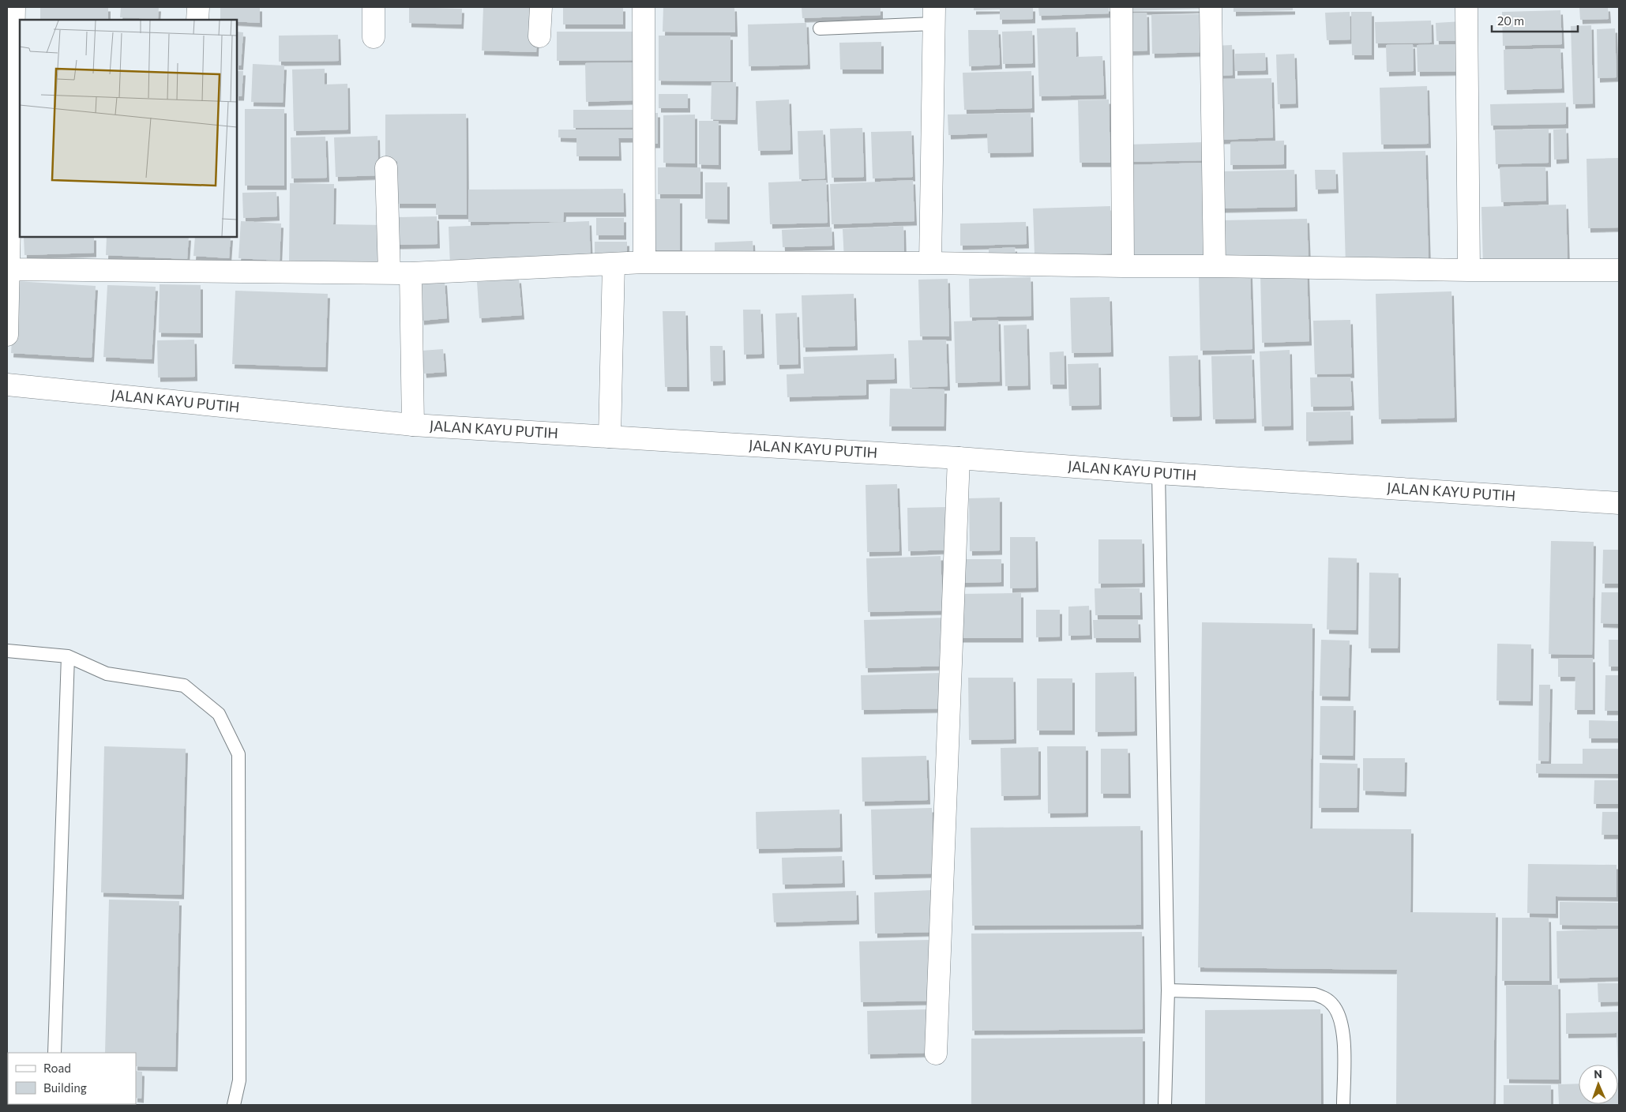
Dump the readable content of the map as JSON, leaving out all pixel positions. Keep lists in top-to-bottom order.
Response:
{
  "streets": {
    "street": ["JALAN KAYU PUTIH"]
  },
  "legend": ["Road", "Building"],
  "scale_bar": "20 m",
  "north": "top"
}
